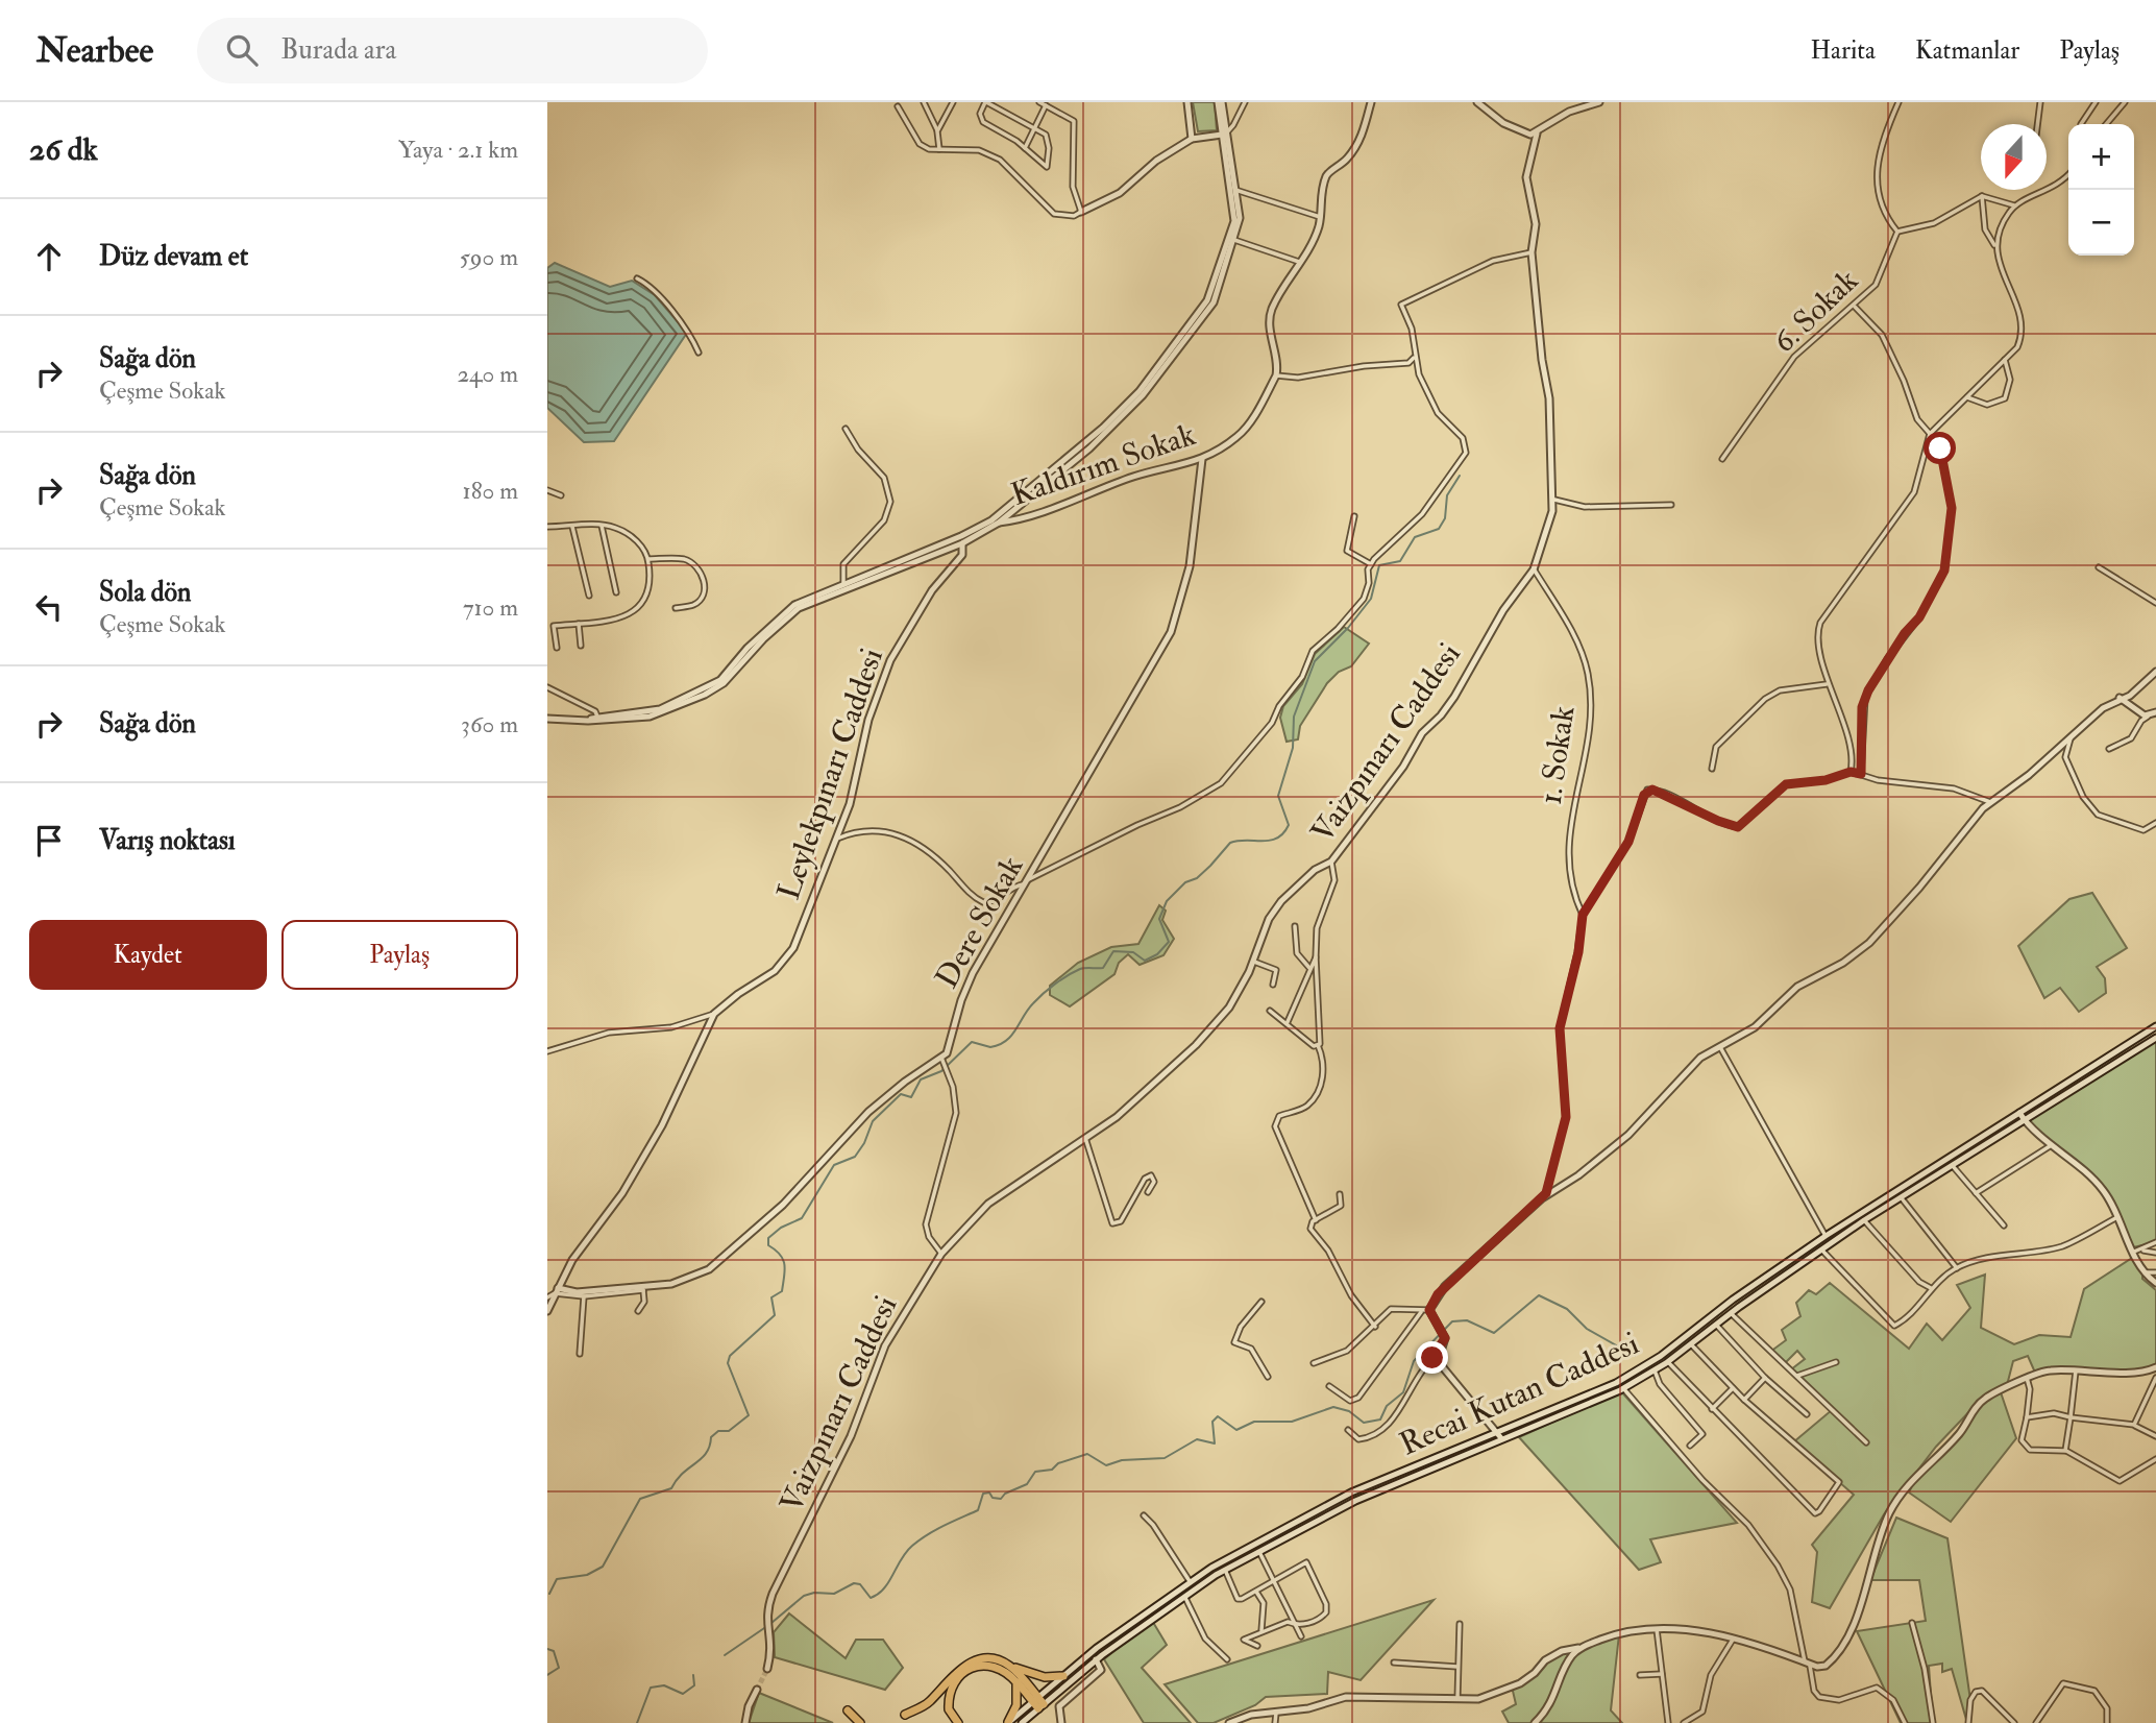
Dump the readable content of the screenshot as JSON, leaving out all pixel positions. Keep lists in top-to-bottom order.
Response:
{
  "streets": {
    "street": [
      "6. Sokak",
      "Kaldırım Sokak",
      "Vaizpınarı Caddesi",
      "1. Sokak",
      "Leylekpınarı Caddesi",
      "Dere Sokak",
      "Recai Kutan Caddesi"
    ]
  },
  "crossings": [
    ["Kaldırım Sokak", "Leylekpınarı Caddesi"],
    ["Kaldırım Sokak", "Dere Sokak"],
    ["Vaizpınarı Caddesi", "1. Sokak"]
  ],
  "north": "bottom",
  "page": {
    "header": "Nearbee",
    "search": "Burada ara",
    "nav": ["Harita", "Katmanlar", "Paylaş"],
    "heading": ["26 dk", "Yaya · 2.1 km"],
    "map_buttons": ["+", "−"],
    "list": [
      ["Düz devam et", "590 m"],
      ["Sağa dön", "Çeşme Sokak", "240 m"],
      ["Sağa dön", "Çeşme Sokak", "180 m"],
      ["Sola dön", "Çeşme Sokak", "710 m"],
      ["Sağa dön", "360 m"],
      "Varış noktası"
    ],
    "buttons": ["Kaydet", "Paylaş"]
  }
}
